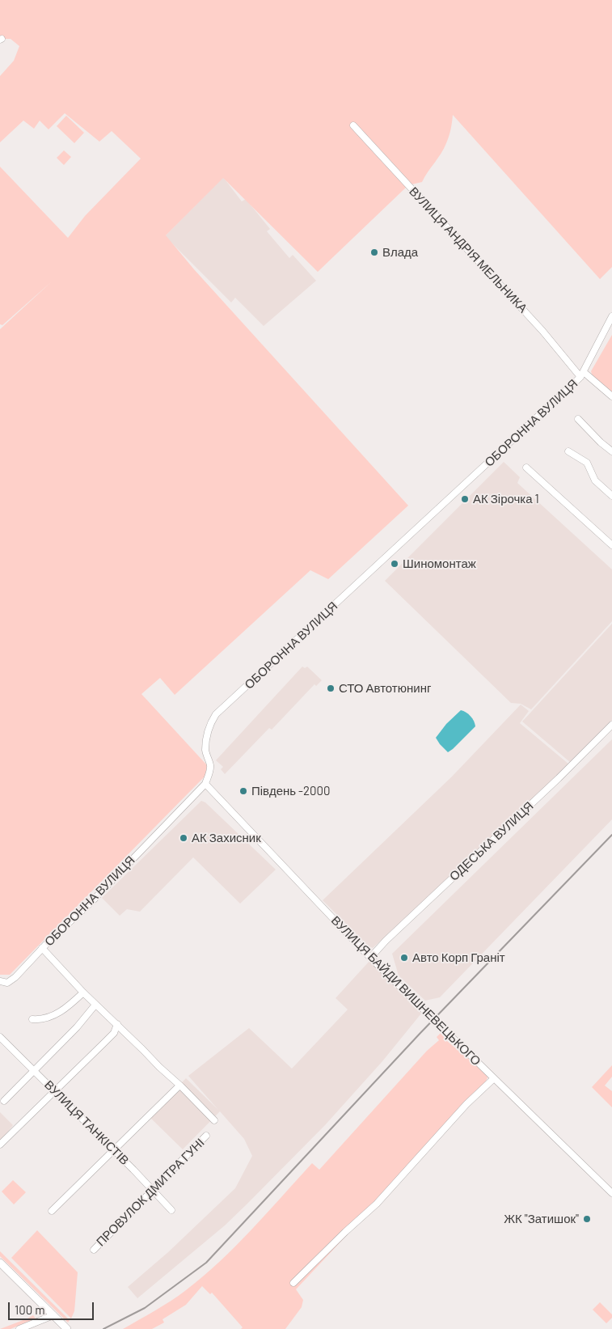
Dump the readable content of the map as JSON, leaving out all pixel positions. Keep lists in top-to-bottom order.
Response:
{
  "streets": {
    "street": [
      "ВУЛИЦЯ АНДРІЯ МЕЛЬНИКА",
      "ОБОРОННА ВУЛИЦЯ",
      "ОДЕСЬКА ВУЛИЦЯ",
      "ВУЛИЦЯ БАЙДИ ВИШНЕВЕЦЬКОГО",
      "ВУЛИЦЯ ТАНКІСТІВ",
      "ПРОВУЛОК ДМИТРА ГУНІ"
    ]
  },
  "crossings": [
    ["ВУЛИЦЯ АНДРІЯ МЕЛЬНИКА", "ОБОРОННА ВУЛИЦЯ"],
    ["ОБОРОННА ВУЛИЦЯ", "ВУЛИЦЯ БАЙДИ ВИШНЕВЕЦЬКОГО"],
    ["ОДЕСЬКА ВУЛИЦЯ", "ВУЛИЦЯ БАЙДИ ВИШНЕВЕЦЬКОГО"],
    ["ВУЛИЦЯ ТАНКІСТІВ", "ПРОВУЛОК ДМИТРА ГУНІ"]
  ],
  "places": [
    "Влада",
    "АК Зірочка 1",
    "Шиномонтаж",
    "СТО Автотюнинг",
    "Південь -2000",
    "АК Захисник",
    "Авто Корп Граніт",
    "ЖК \"Затишок\""
  ],
  "scale_bar": "100 m"
}
